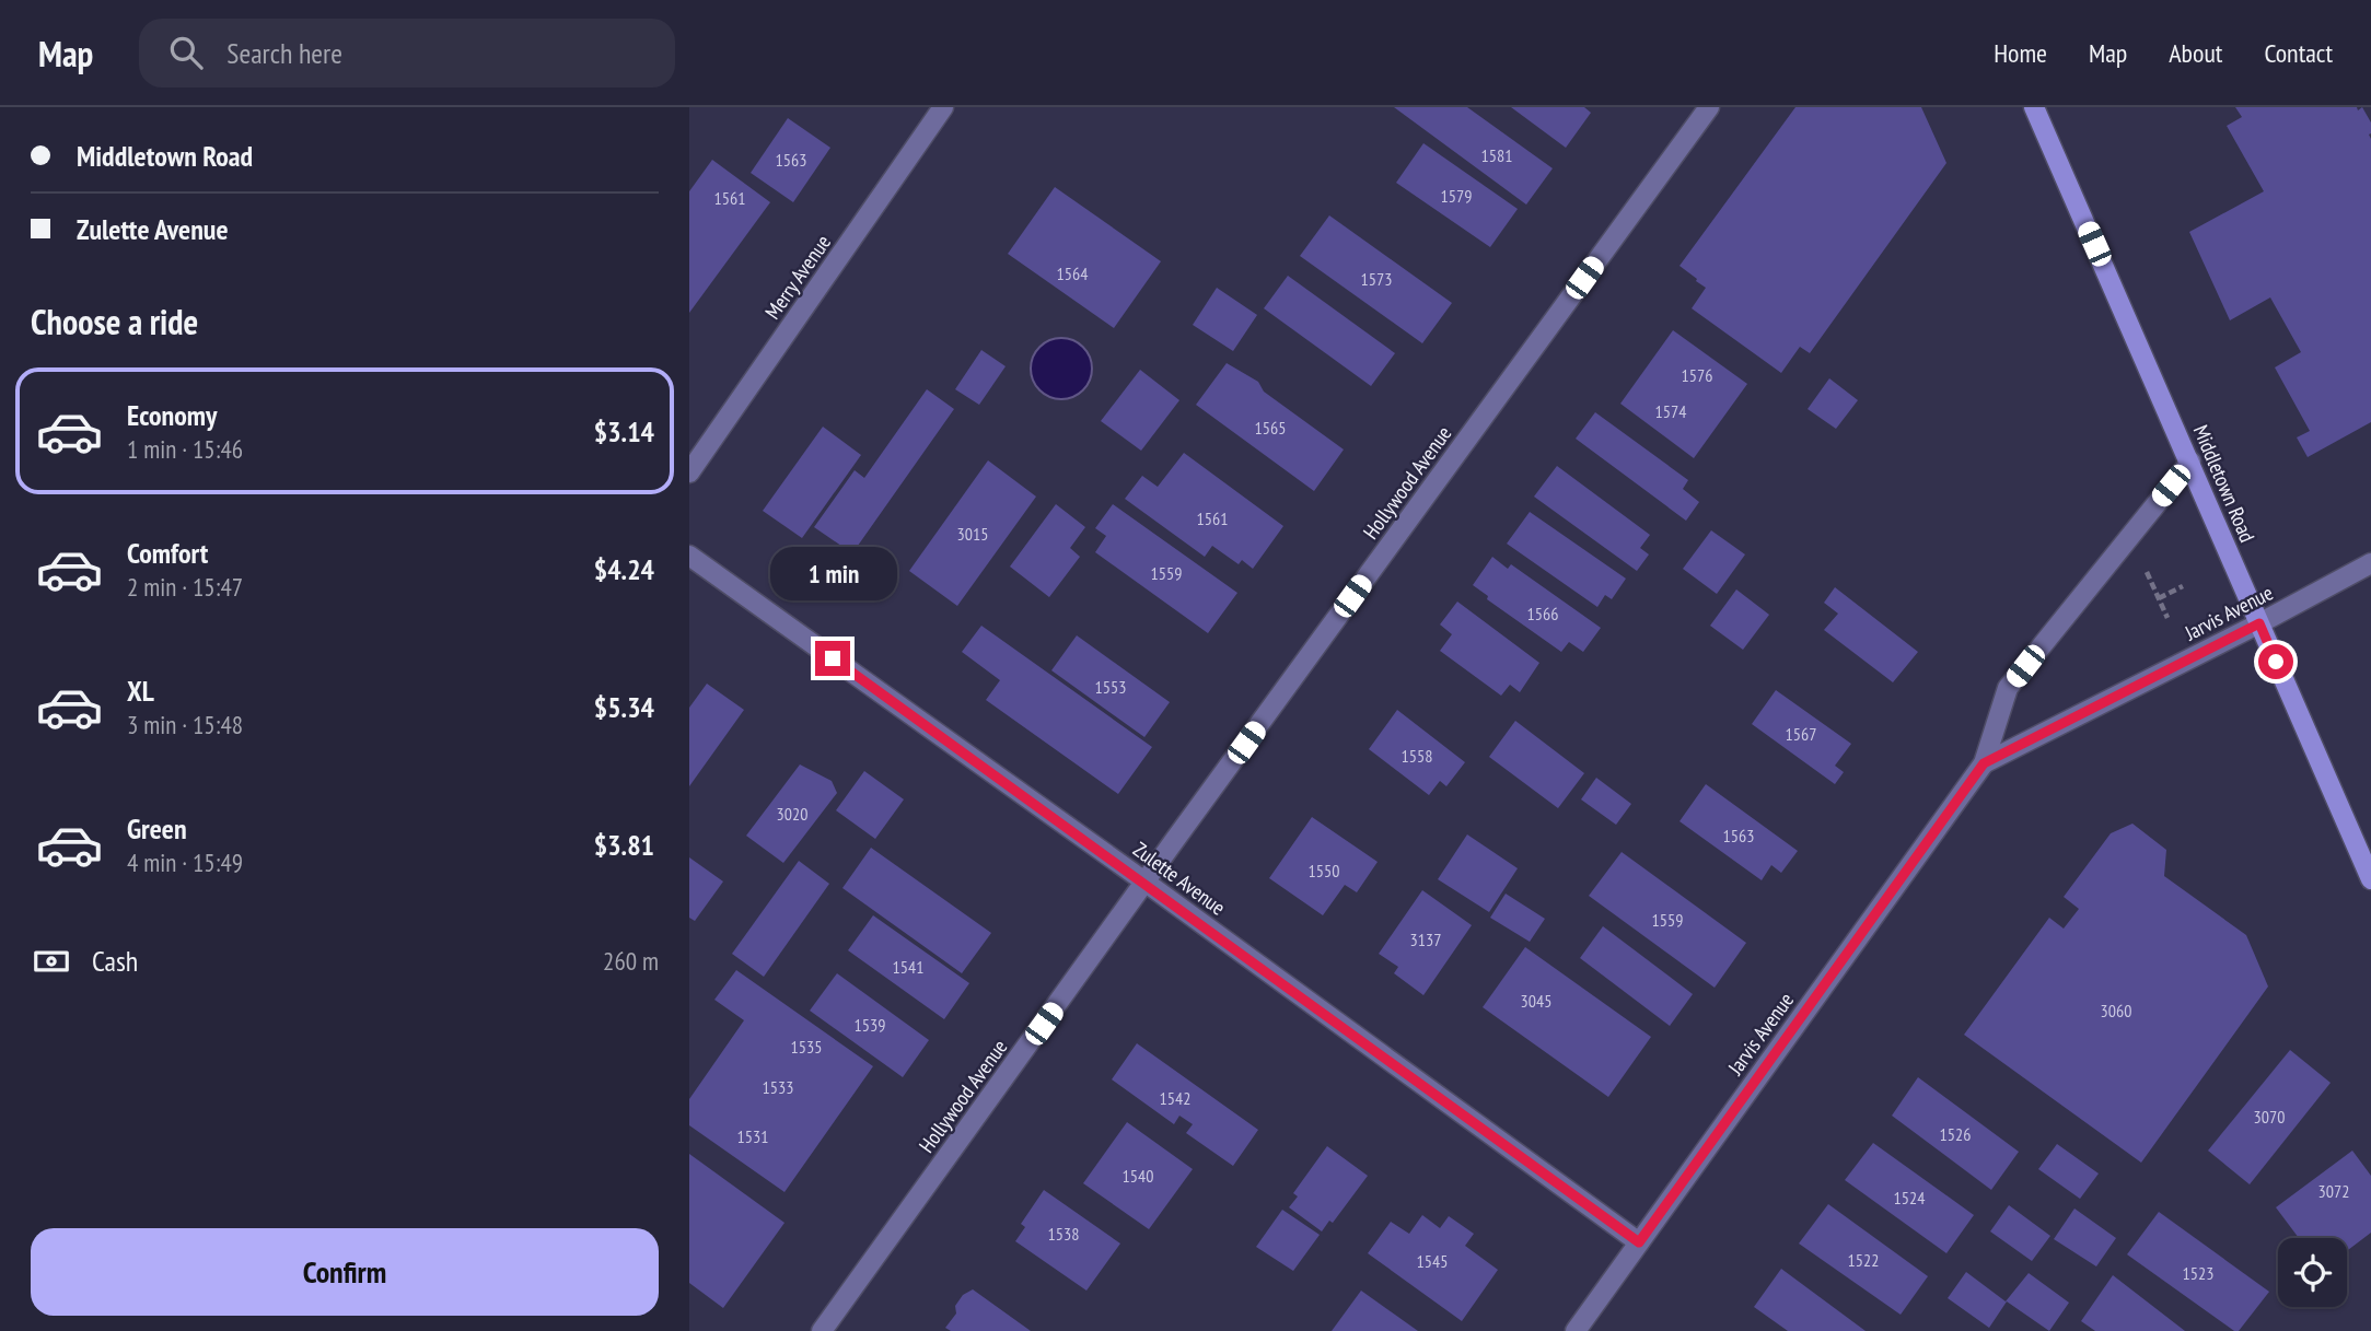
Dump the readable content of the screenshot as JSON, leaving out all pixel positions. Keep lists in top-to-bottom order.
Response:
{
  "streets": {
    "street": [
      "Merry Avenue",
      "Hollywood Avenue",
      "Middletown Road",
      "Jarvis Avenue",
      "Zulette Avenue"
    ]
  },
  "crossings": [
    ["Hollywood Avenue", "Zulette Avenue"],
    ["Middletown Road", "Jarvis Avenue"],
    ["Jarvis Avenue", "Zulette Avenue"]
  ],
  "house_numbers": [
    "1581",
    "1563",
    "1579",
    "1561",
    "1564",
    "1573",
    "1576",
    "1574",
    "1565",
    "1561",
    "3015",
    "1559",
    "1566",
    "1553",
    "1567",
    "1558",
    "3020",
    "1563",
    "1550",
    "1559",
    "3137",
    "1541",
    "3045",
    "3060",
    "1539",
    "1535",
    "1533",
    "1542",
    "3070",
    "1526",
    "1531",
    "1540",
    "3072",
    "1524",
    "1538",
    "1522",
    "1545",
    "1523"
  ],
  "page": {
    "header": "Map",
    "search": "Search here",
    "nav": [
      "Home",
      "Map",
      "About",
      "Contact"
    ],
    "banner": ["Middletown Road", "Zulette Avenue"],
    "heading": "Choose a ride",
    "list": [
      {
        "name": "Economy",
        "note": "1 min · 15:46",
        "value": "$3.14"
      },
      {
        "name": "Comfort",
        "note": "2 min · 15:47",
        "value": "$4.24"
      },
      {
        "name": "XL",
        "note": "3 min · 15:48",
        "value": "$5.34"
      },
      {
        "name": "Green",
        "note": "4 min · 15:49",
        "value": "$3.81"
      }
    ],
    "bubble": "1 min",
    "pay": ["Cash", "260 m"],
    "buttons": "Confirm"
  }
}
